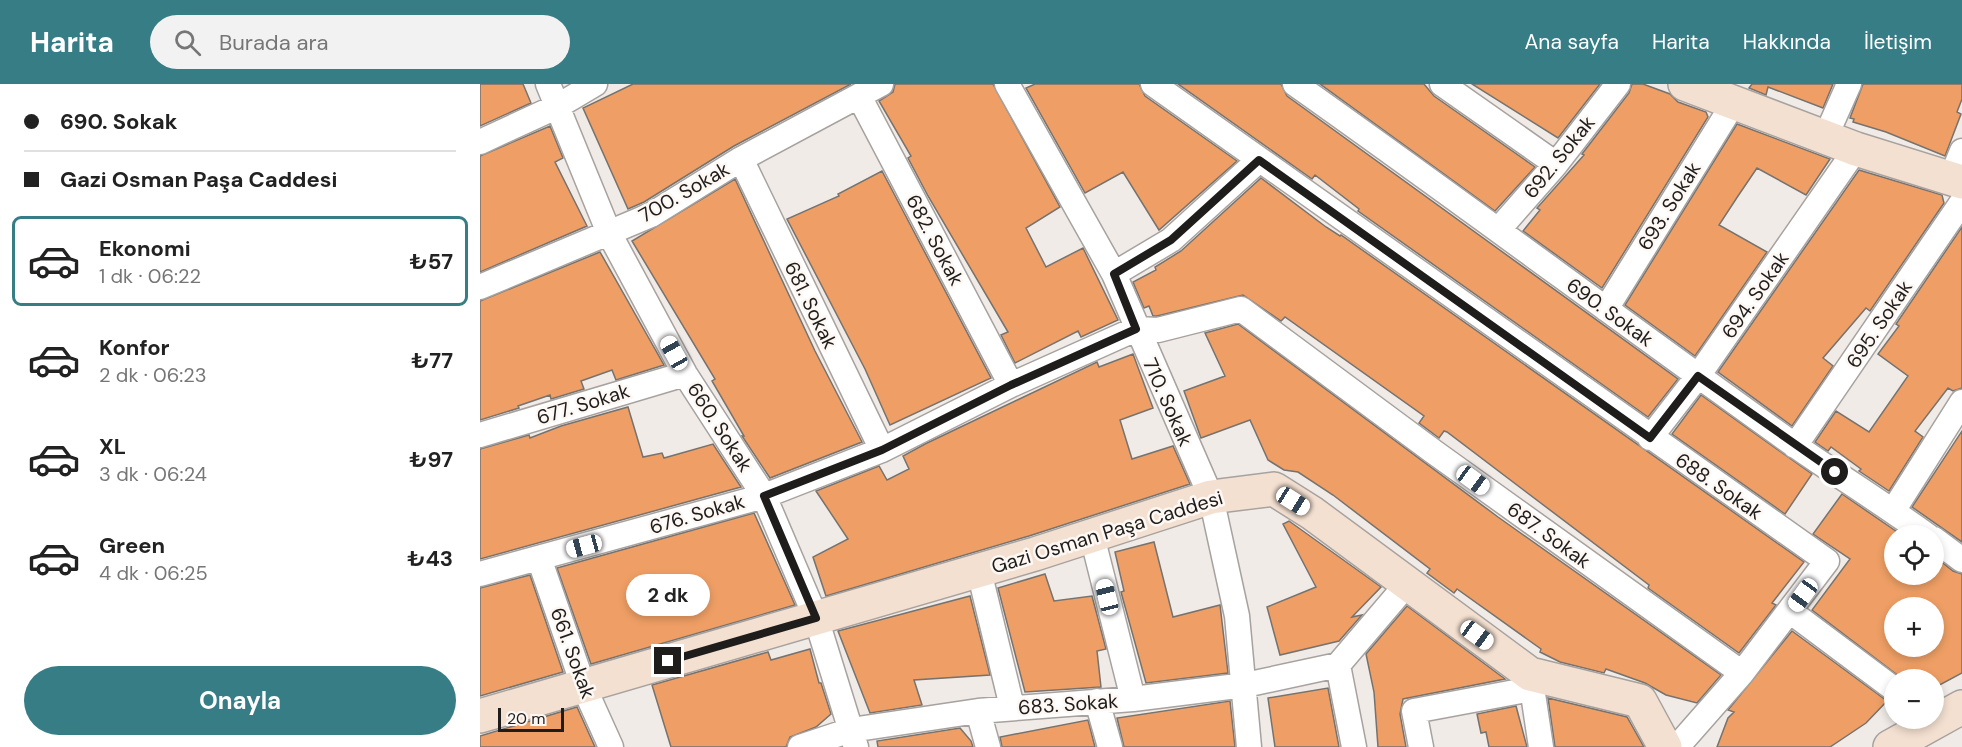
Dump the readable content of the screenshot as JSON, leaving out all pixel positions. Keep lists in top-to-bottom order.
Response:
{
  "streets": {
    "street": [
      "692. Sokak",
      "700. Sokak",
      "693. Sokak",
      "682. Sokak",
      "694. Sokak",
      "681. Sokak",
      "690. Sokak",
      "695. Sokak",
      "710. Sokak",
      "677. Sokak",
      "660. Sokak",
      "688. Sokak",
      "676. Sokak",
      "Gazi Osman Paşa Caddesi",
      "687. Sokak",
      "661. Sokak",
      "683. Sokak"
    ]
  },
  "crossings": [
    ["692. Sokak", "690. Sokak"],
    ["700. Sokak", "682. Sokak"],
    ["700. Sokak", "681. Sokak"],
    ["700. Sokak", "660. Sokak"],
    ["693. Sokak", "690. Sokak"],
    ["682. Sokak", "676. Sokak"],
    ["694. Sokak", "690. Sokak"],
    ["694. Sokak", "688. Sokak"],
    ["681. Sokak", "676. Sokak"],
    ["690. Sokak", "695. Sokak"],
    ["710. Sokak", "676. Sokak"],
    ["710. Sokak", "Gazi Osman Paşa Caddesi"],
    ["710. Sokak", "683. Sokak"],
    ["677. Sokak", "660. Sokak"],
    ["660. Sokak", "676. Sokak"],
    ["660. Sokak", "Gazi Osman Paşa Caddesi"],
    ["660. Sokak", "683. Sokak"],
    ["688. Sokak", "687. Sokak"],
    ["676. Sokak", "687. Sokak"],
    ["676. Sokak", "661. Sokak"],
    ["Gazi Osman Paşa Caddesi", "661. Sokak"]
  ],
  "scale_bar": "20 m",
  "page": {
    "header": "Harita",
    "search": "Burada ara",
    "nav": [
      "Ana sayfa",
      "Harita",
      "Hakkında",
      "İletişim"
    ],
    "banner": ["690. Sokak", "Gazi Osman Paşa Caddesi"],
    "list": [
      {
        "name": "Ekonomi",
        "note": "1 dk · 06:22",
        "value": "₺57"
      },
      {
        "name": "Konfor",
        "note": "2 dk · 06:23",
        "value": "₺77"
      },
      {
        "name": "XL",
        "note": "3 dk · 06:24",
        "value": "₺97"
      },
      {
        "name": "Green",
        "note": "4 dk · 06:25",
        "value": "₺43"
      }
    ],
    "map_buttons": ["+", "−"],
    "bubble": "2 dk",
    "buttons": "Onayla",
    "scale": "20 m"
  }
}
